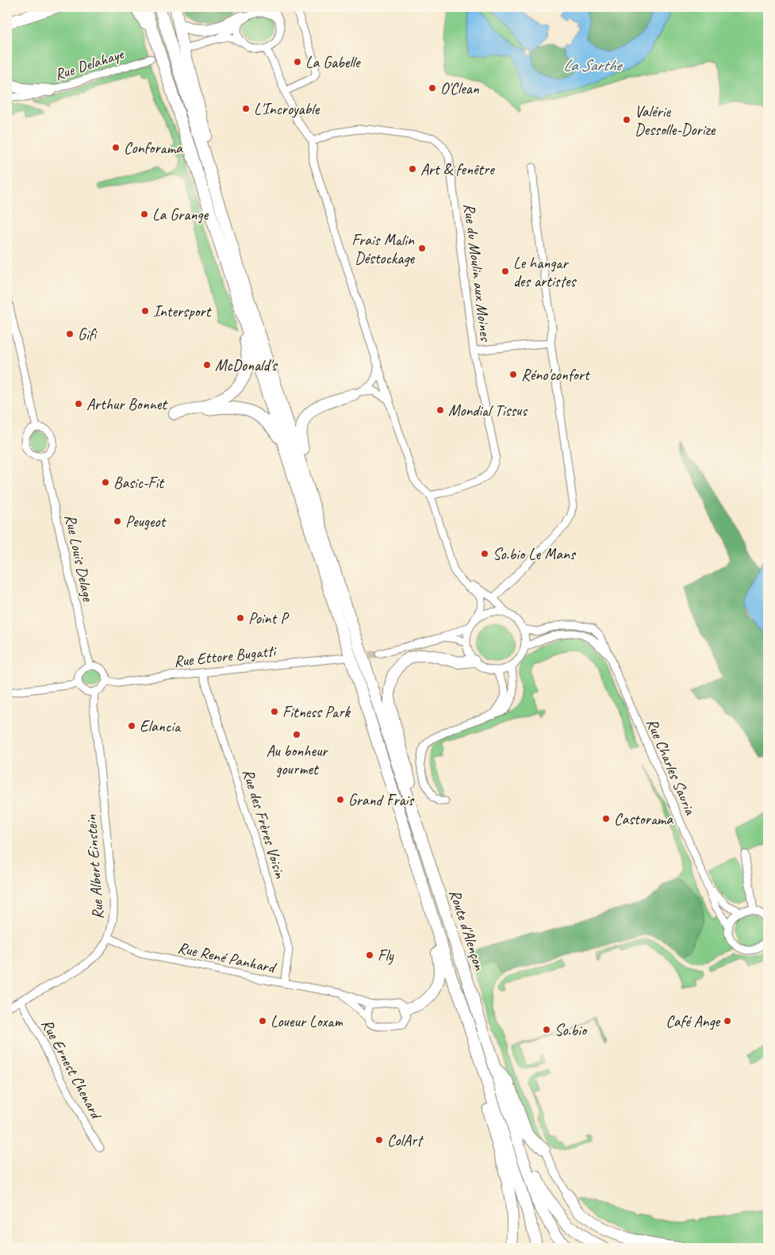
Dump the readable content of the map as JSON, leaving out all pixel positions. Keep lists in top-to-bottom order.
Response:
{
  "streets": {
    "highway": ["Route d'Alençon"],
    "street": [
      "Rue Delahaye",
      "Rue du Moulin aux Moines",
      "Rue Louis Delage",
      "Rue Ettore Bugatti",
      "Rue Charles Sauria",
      "Rue des Frères Voisin",
      "Rue Albert Einstein",
      "Rue René Panhard",
      "Rue Ernest Chenard"
    ]
  },
  "crossings": [
    ["Rue Louis Delage", "Rue Ettore Bugatti"],
    ["Rue Louis Delage", "Rue Albert Einstein"],
    ["Rue Ettore Bugatti", "Rue des Frères Voisin"],
    ["Rue Ettore Bugatti", "Rue Albert Einstein"],
    ["Rue des Frères Voisin", "Rue René Panhard"],
    ["Rue Albert Einstein", "Rue René Panhard"],
    ["Rue Albert Einstein", "Rue Ernest Chenard"]
  ],
  "water": ["La Sarthe"],
  "places": [
    "La Gabelle",
    "O'Clean",
    "L'Incroyable",
    "Valérie Dessolle-Dorize",
    "Conforama",
    "Art & fenêtre",
    "La Grange",
    "Frais Malin Déstockage",
    "Le hangar des artistes",
    "Intersport",
    "Gifi",
    "McDonald's",
    "Réno'confort",
    "Arthur Bonnet",
    "Mondial Tissus",
    "Basic-Fit",
    "Peugeot",
    "So.bio Le Mans",
    "Point P",
    "Fitness Park",
    "Elancia",
    "Au bonheur gourmet",
    "Grand Frais",
    "Castorama",
    "Fly",
    "Loueur Loxam",
    "Café Ange",
    "So.bio",
    "ColArt"
  ]
}
